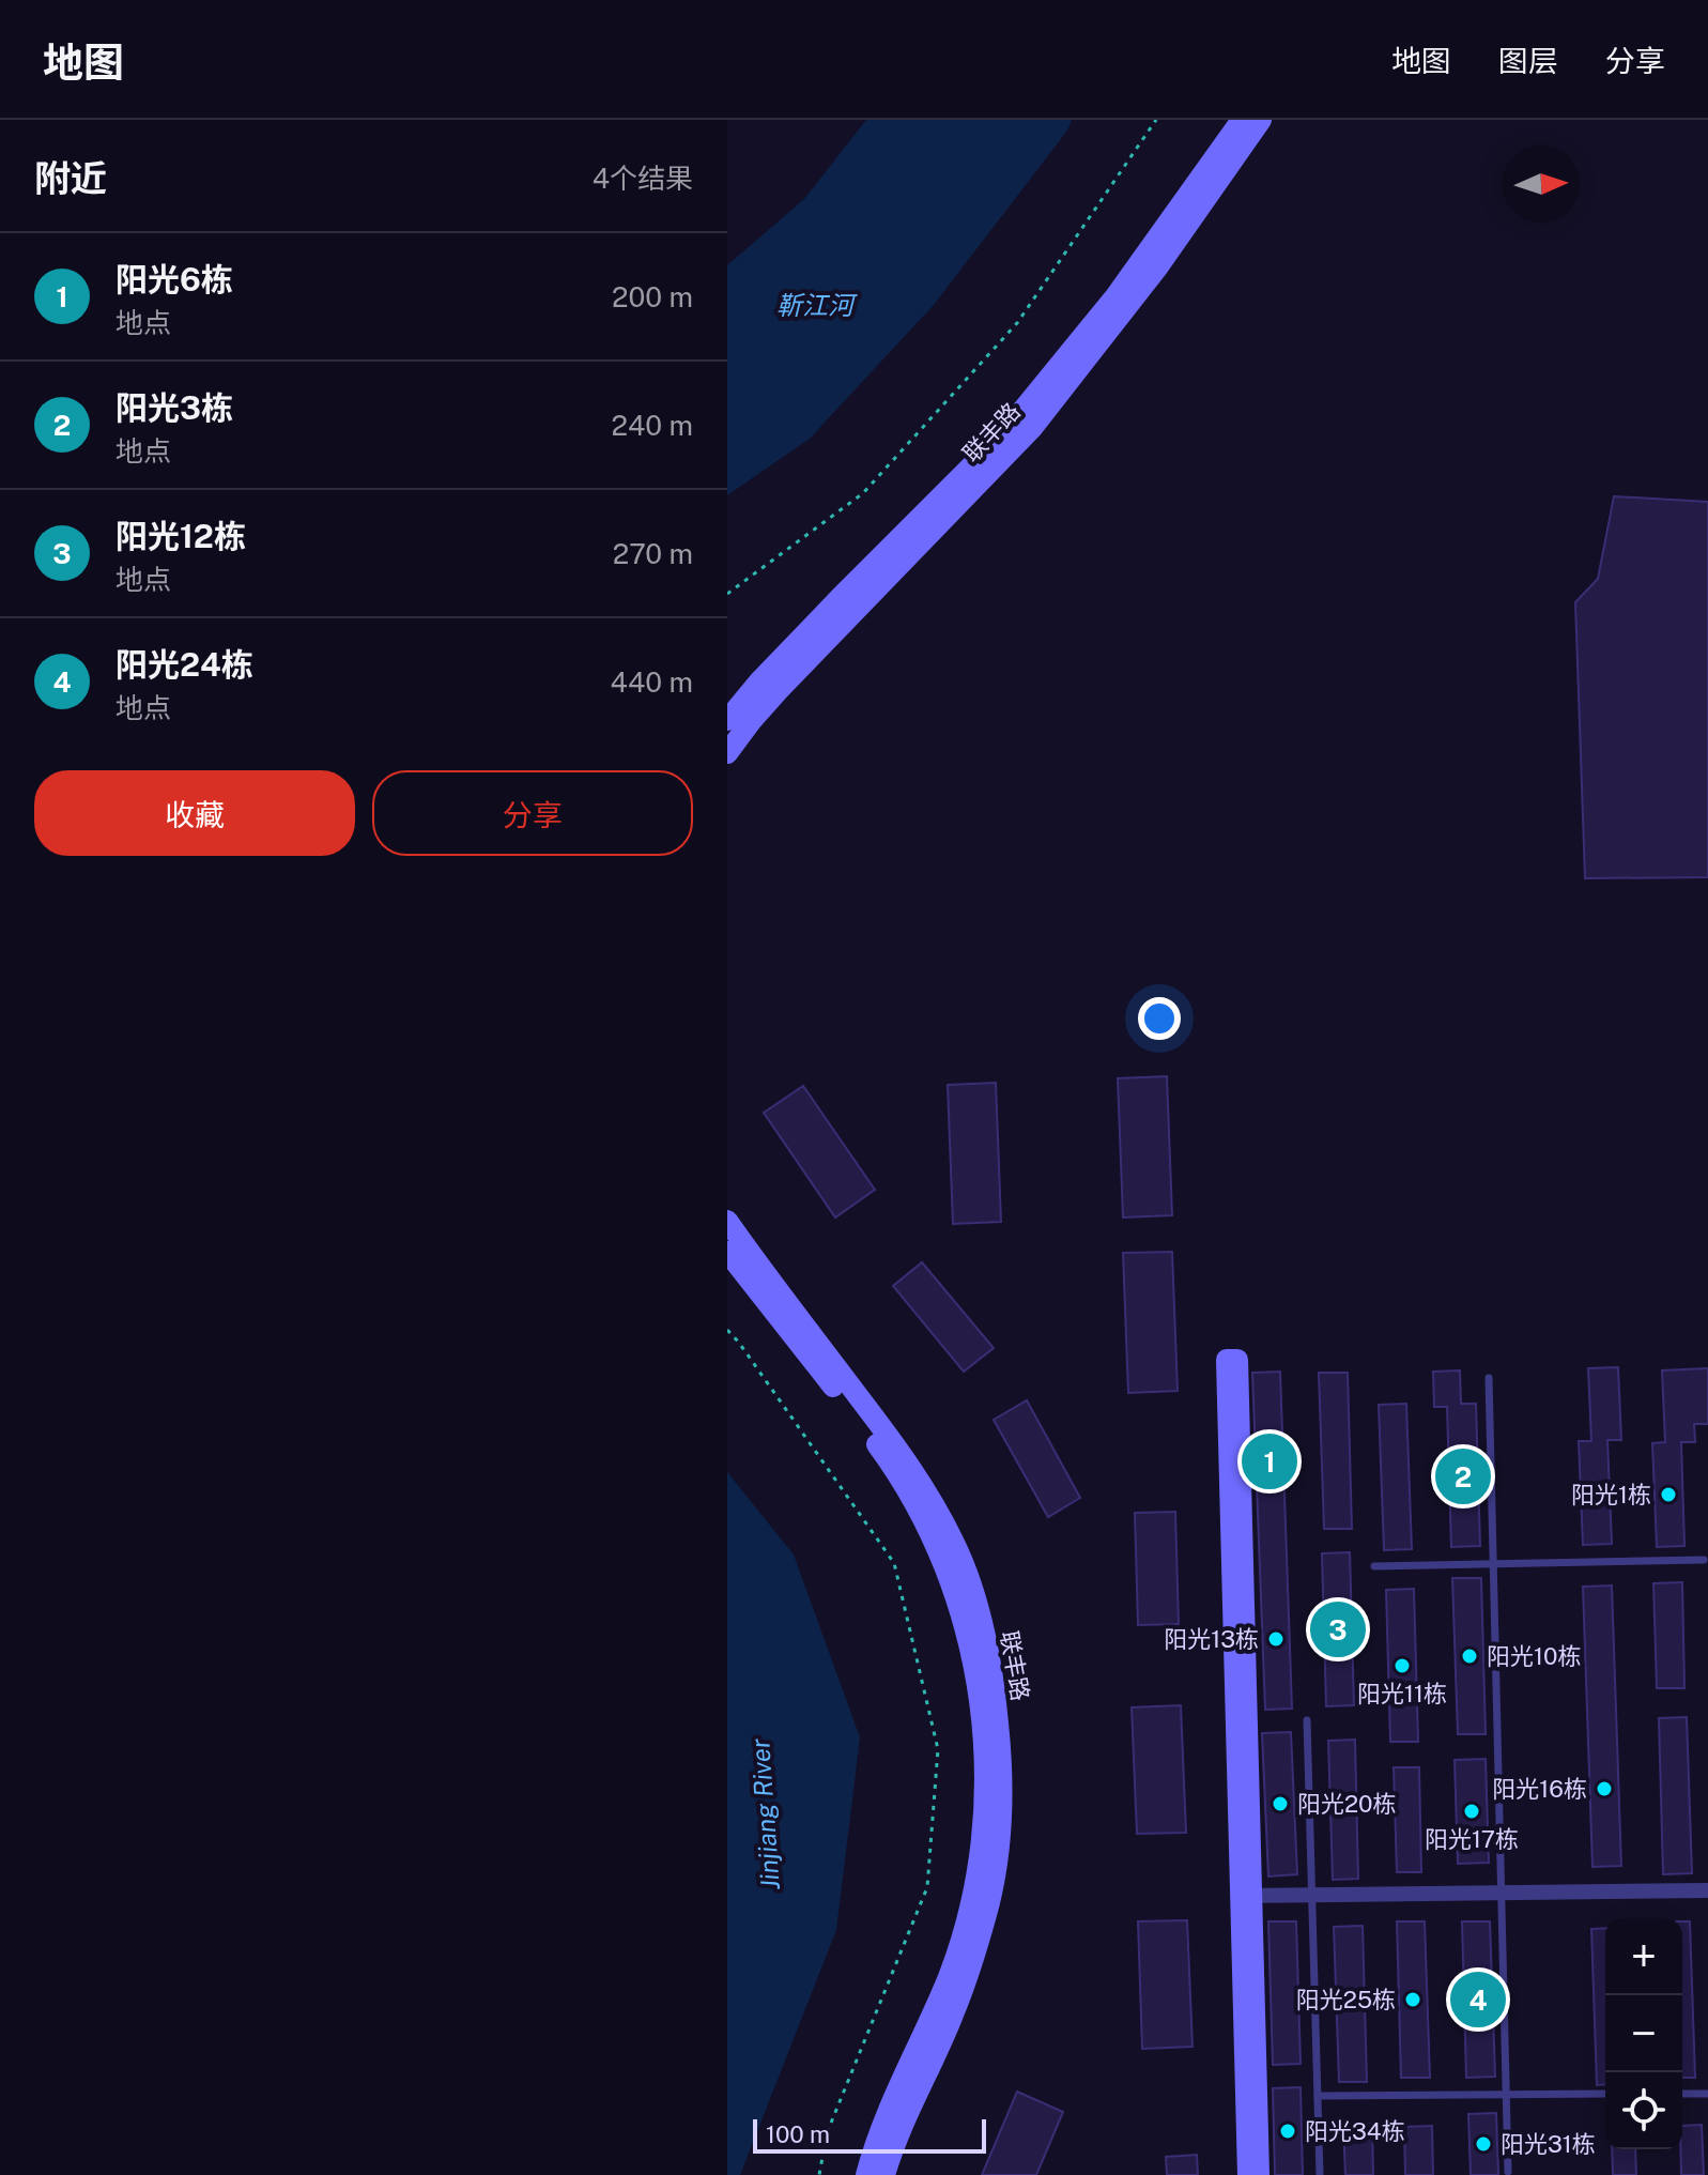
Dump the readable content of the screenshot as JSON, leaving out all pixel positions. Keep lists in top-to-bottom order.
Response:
{
  "streets": {
    "main road": ["联丰路"]
  },
  "water": ["靳江河", "Jinjiang River"],
  "places": [
    "阳光1栋",
    "阳光13栋",
    "阳光10栋",
    "阳光11栋",
    "阳光16栋",
    "阳光20栋",
    "阳光17栋",
    "阳光25栋",
    "阳光34栋",
    "阳光31栋"
  ],
  "scale_bar": "100 m",
  "north": "right",
  "page": {
    "header": "地图",
    "nav": ["地图", "图层", "分享"],
    "heading": ["附近", "4个结果"],
    "list": [
      {
        "mark": "1",
        "name": "阳光6栋",
        "note": "地点",
        "value": "200 m"
      },
      {
        "mark": "2",
        "name": "阳光3栋",
        "note": "地点",
        "value": "240 m"
      },
      {
        "mark": "3",
        "name": "阳光12栋",
        "note": "地点",
        "value": "270 m"
      },
      {
        "mark": "4",
        "name": "阳光24栋",
        "note": "地点",
        "value": "440 m"
      }
    ],
    "buttons": ["收藏", "分享"],
    "pins": [
      "1",
      "2",
      "3",
      "4"
    ],
    "map_buttons": ["+", "−"],
    "scale": "100 m"
  }
}
